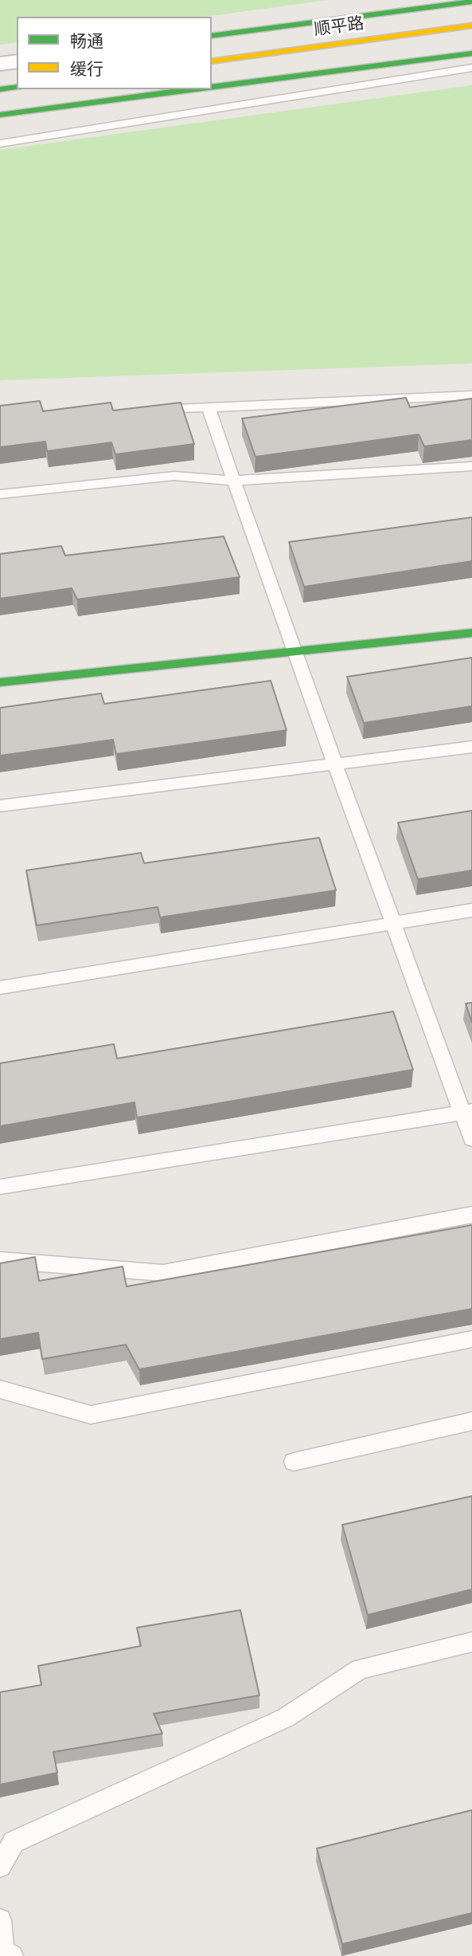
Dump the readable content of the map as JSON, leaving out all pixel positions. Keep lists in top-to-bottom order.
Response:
{
  "streets": {
    "main road": ["顺平路"]
  },
  "legend": ["畅通", "缓行"]
}
